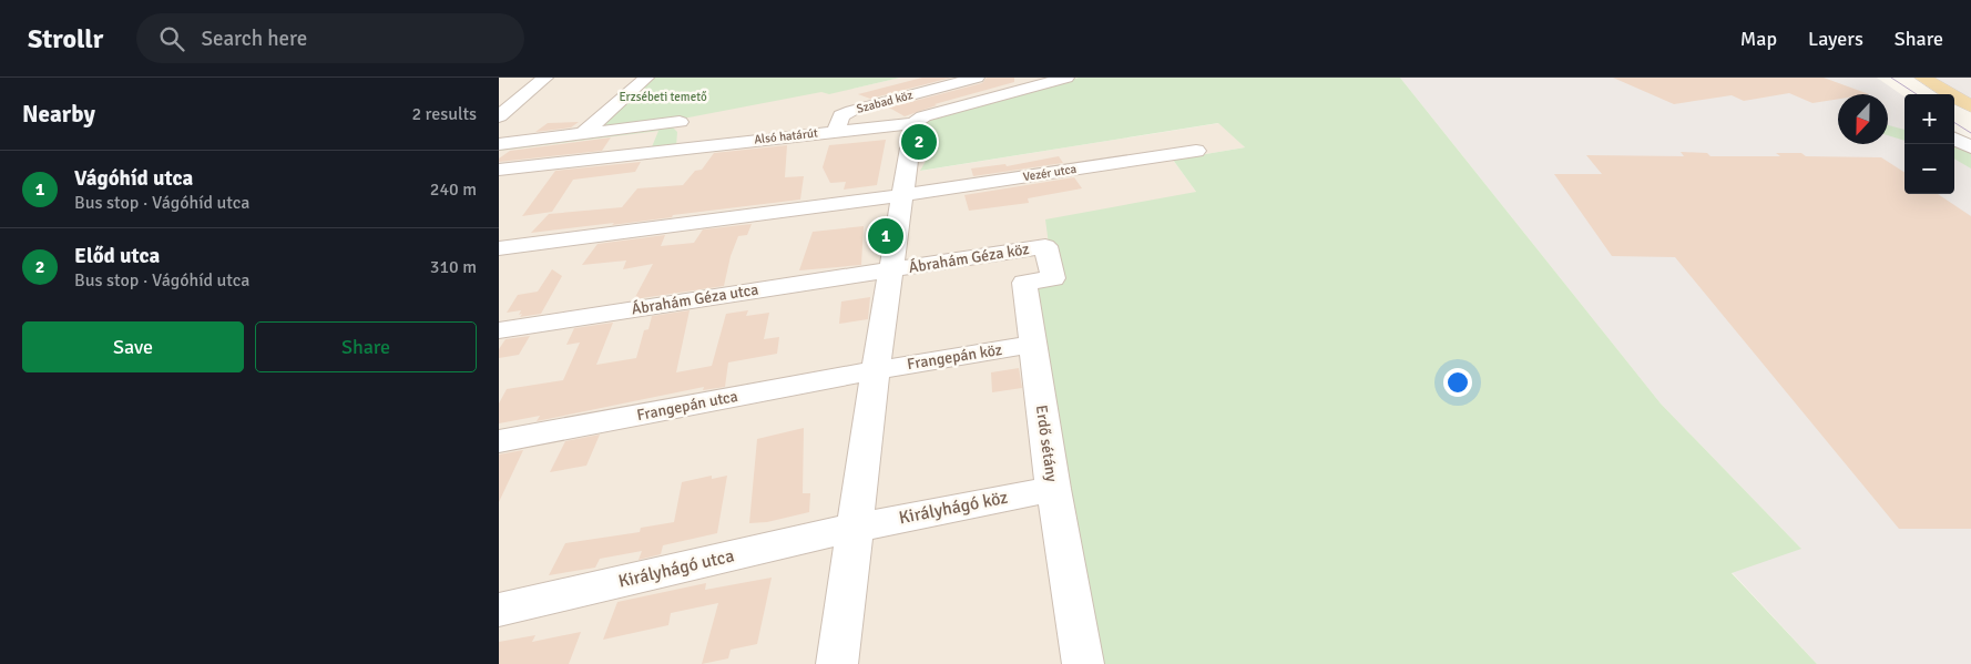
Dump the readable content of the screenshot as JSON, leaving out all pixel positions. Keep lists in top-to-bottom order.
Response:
{
  "streets": {
    "street": [
      "Szabad köz",
      "Alsó határút",
      "Vezér utca",
      "Ábrahám Géza köz",
      "Ábrahám Géza utca",
      "Frangepán köz",
      "Frangepán utca",
      "Erdő sétány",
      "Királyhágó köz",
      "Királyhágó utca"
    ]
  },
  "crossings": [
    ["Szabad köz", "Alsó határút"],
    ["Ábrahám Géza köz", "Ábrahám Géza utca"],
    ["Ábrahám Géza köz", "Erdő sétány"],
    ["Frangepán köz", "Frangepán utca"],
    ["Frangepán köz", "Erdő sétány"],
    ["Erdő sétány", "Királyhágó köz"],
    ["Királyhágó köz", "Királyhágó utca"]
  ],
  "parks": ["Erzsébeti temető"],
  "north": "bottom",
  "page": {
    "header": "Strollr",
    "search": "Search here",
    "nav": ["Map", "Layers", "Share"],
    "heading": ["Nearby", "2 results"],
    "map_buttons": ["+", "−"],
    "pins": ["2", "1"],
    "list": [
      {
        "mark": "1",
        "name": "Vágóhíd utca",
        "note": "Bus stop · Vágóhíd utca",
        "value": "240 m"
      },
      {
        "mark": "2",
        "name": "Előd utca",
        "note": "Bus stop · Vágóhíd utca",
        "value": "310 m"
      }
    ],
    "buttons": ["Save", "Share"]
  }
}
